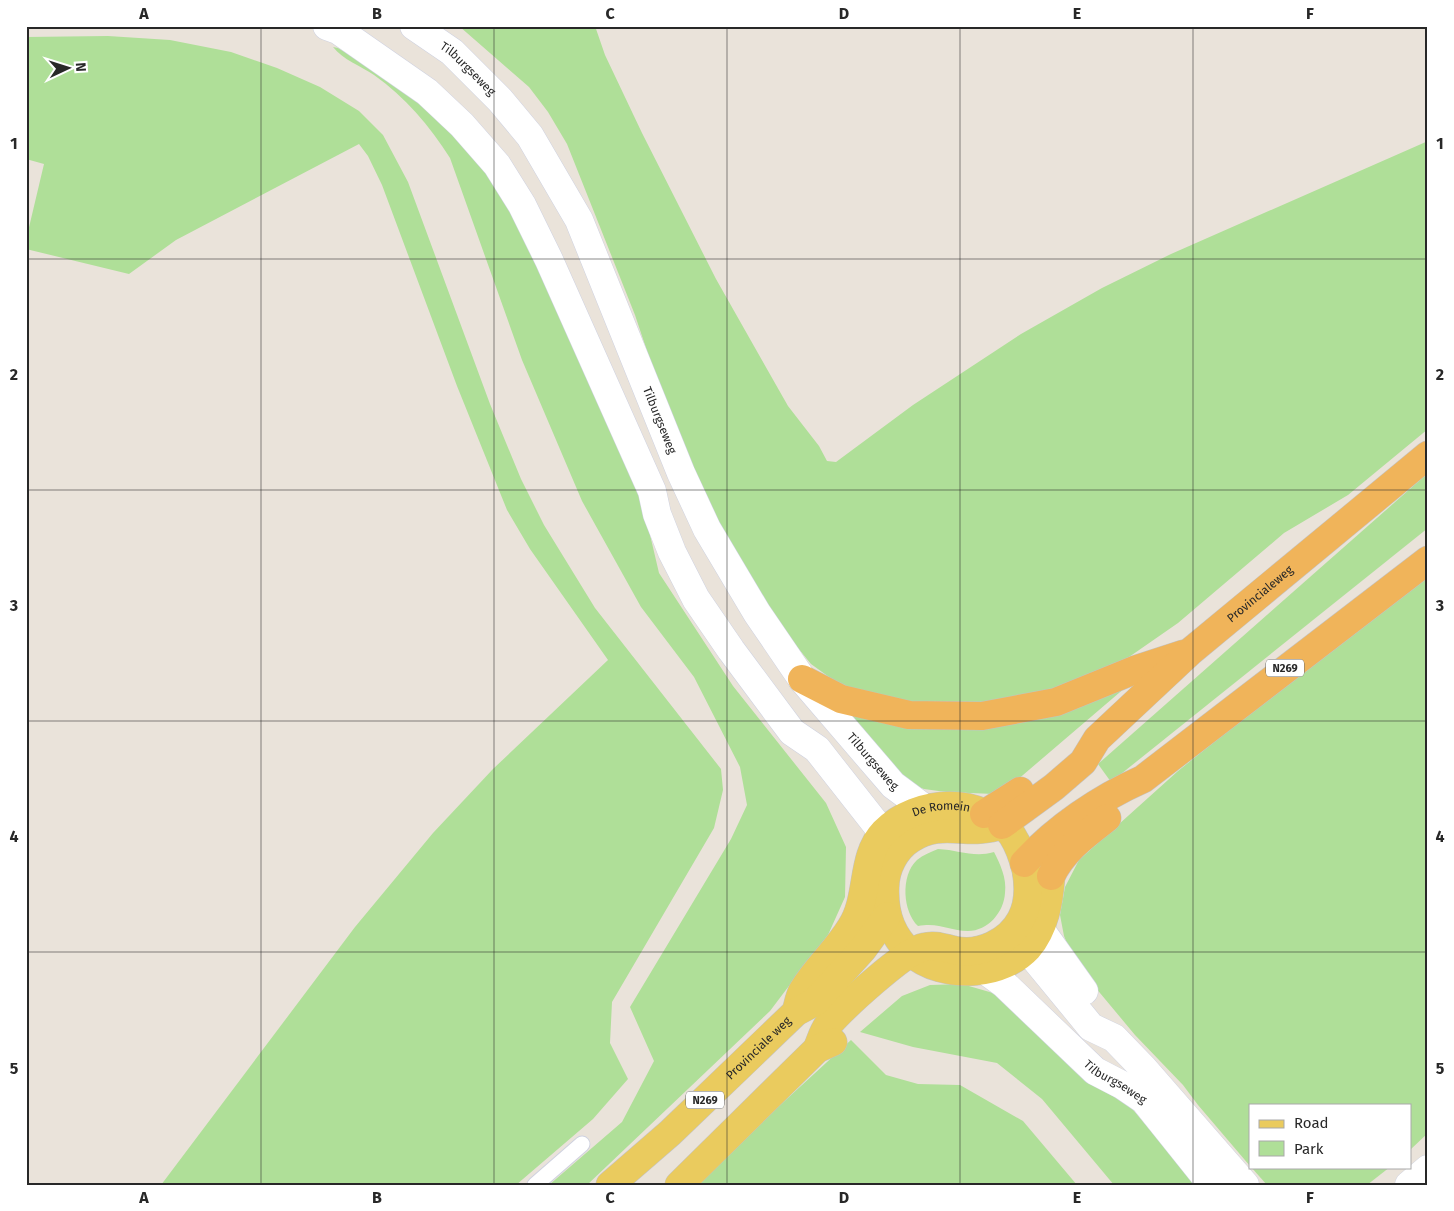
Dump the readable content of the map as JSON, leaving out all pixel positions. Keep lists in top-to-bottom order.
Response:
{
  "streets": {
    "highway": ["Provincialeweg", "N269"],
    "main road": ["De Romein", "Provinciale weg"],
    "street": ["Tilburgseweg"]
  },
  "crossings": [
    ["Tilburgseweg", "N269"],
    ["Tilburgseweg", "De Romein"],
    ["Provincialeweg", "De Romein"],
    ["De Romein", "Provinciale weg"]
  ],
  "legend": ["Road", "Park"],
  "north": "right",
  "grid": {
    "columns": [
      "A",
      "B",
      "C",
      "D",
      "E",
      "F"
    ],
    "rows": [
      "1",
      "2",
      "3",
      "4",
      "5"
    ]
  }
}
